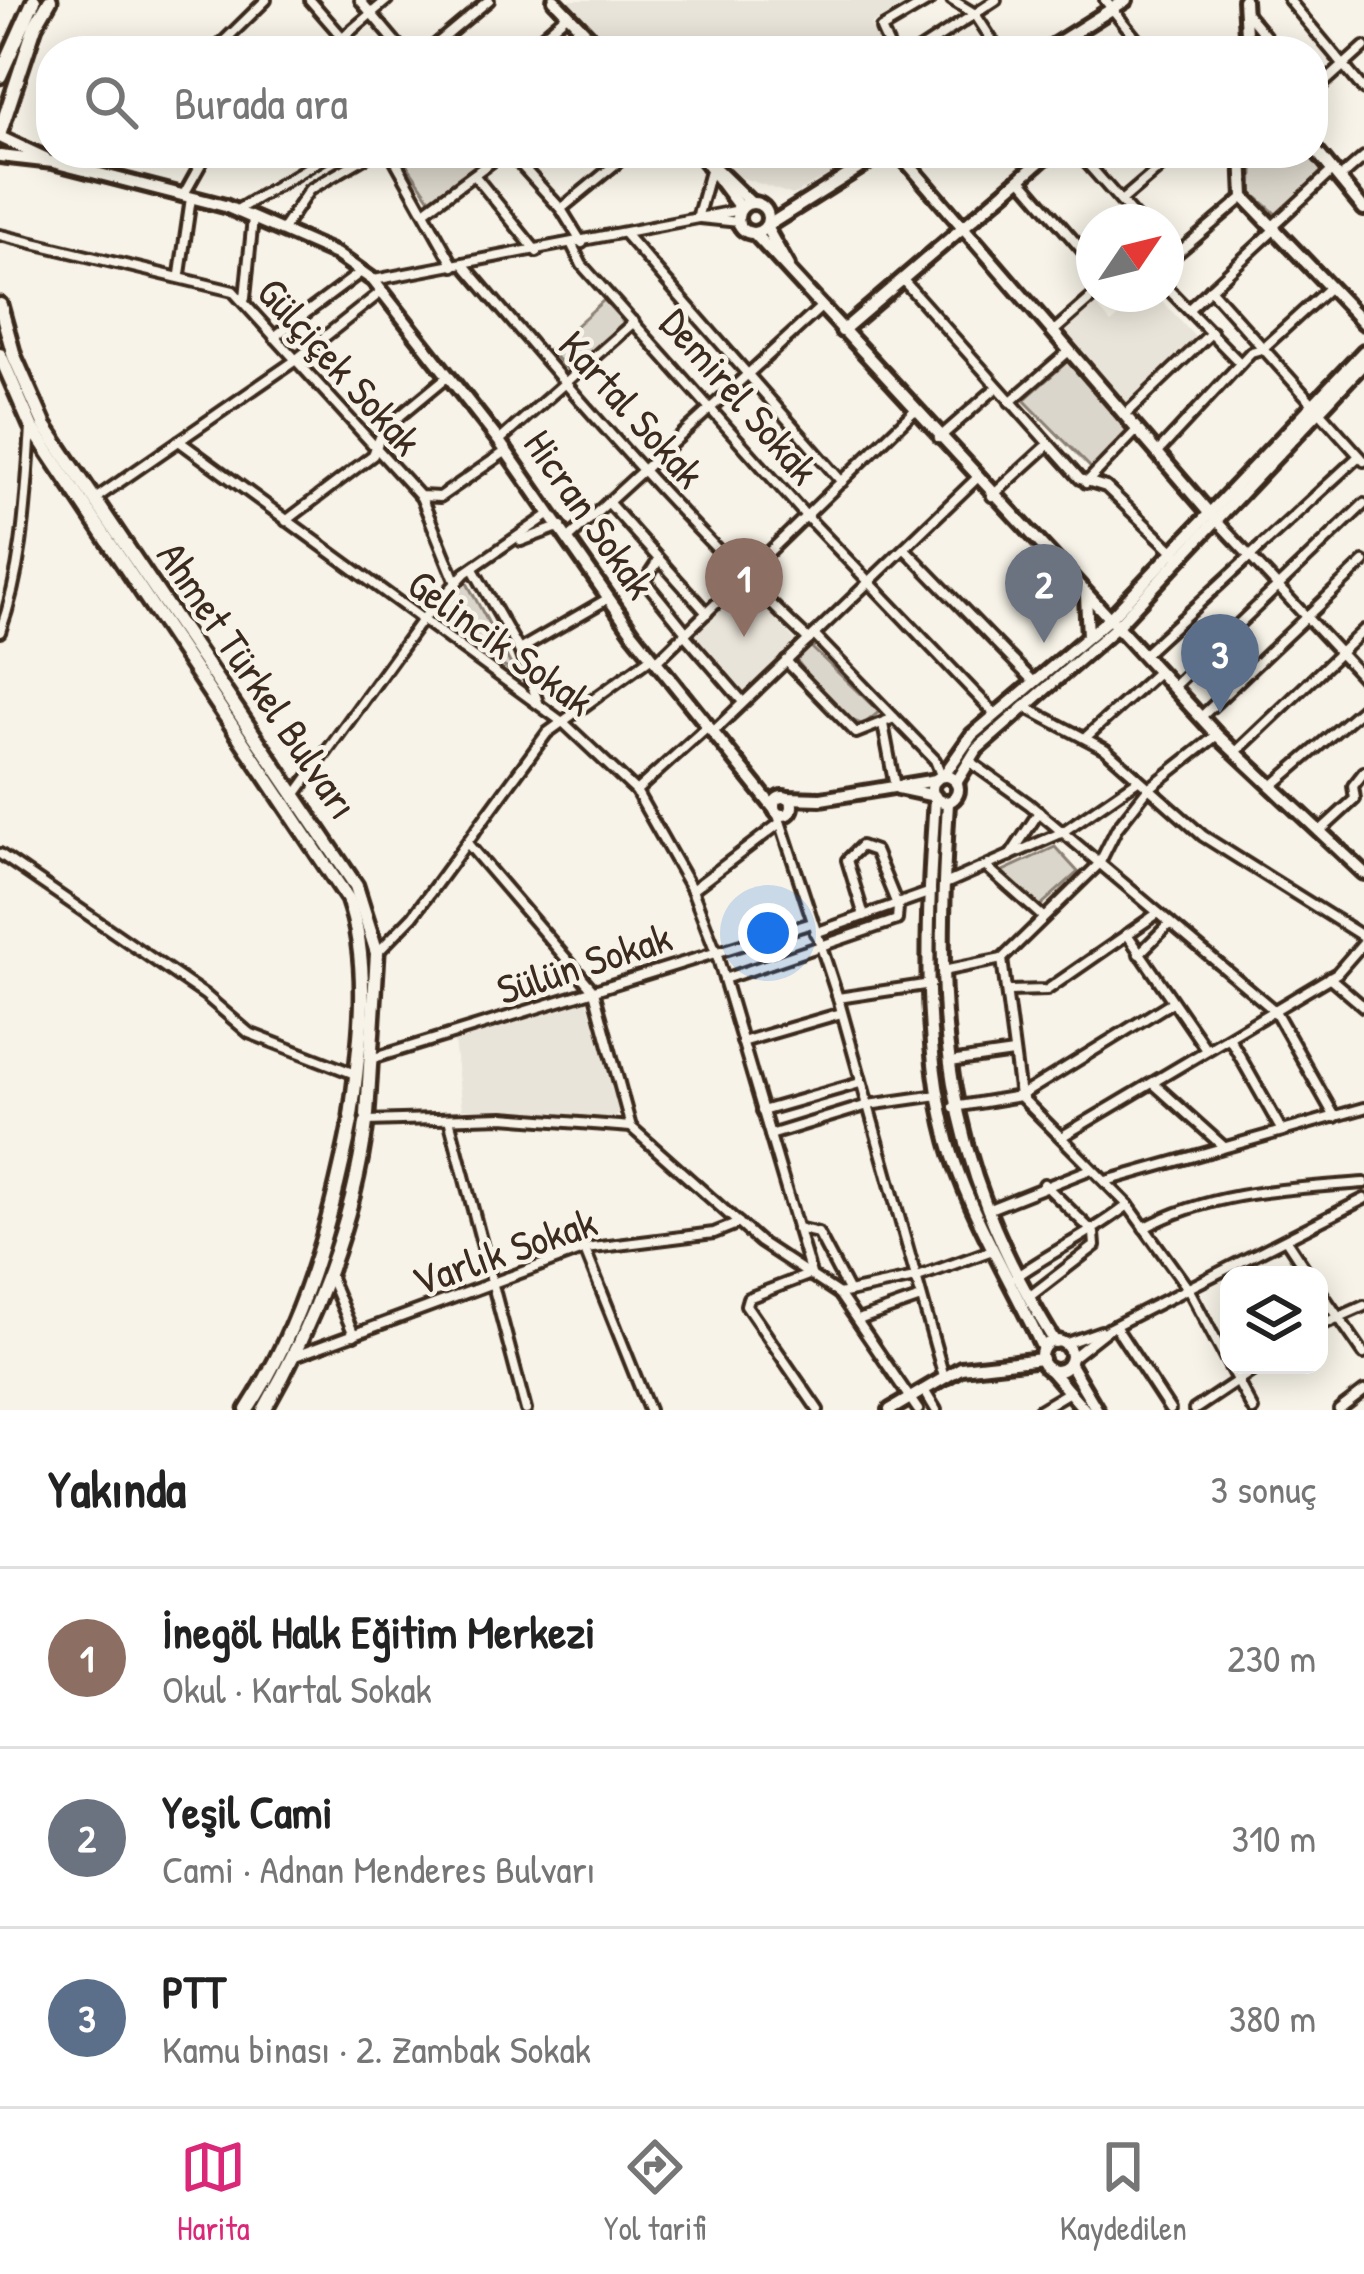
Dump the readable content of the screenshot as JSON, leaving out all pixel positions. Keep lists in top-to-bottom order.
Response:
{
  "streets": {
    "main road": ["Hicran Sokak", "Ahmet Türkel Bulvarı"],
    "street": [
      "Gülçiçek Sokak",
      "Demirel Sokak",
      "Kartal Sokak",
      "Gelincik Sokak",
      "Sülün Sokak",
      "Varlık Sokak"
    ]
  },
  "crossings": [
    ["Gülçiçek Sokak", "Demirel Sokak"],
    ["Gülçiçek Sokak", "Kartal Sokak"],
    ["Gülçiçek Sokak", "Hicran Sokak"],
    ["Gelincik Sokak", "Sülün Sokak"],
    ["Ahmet Türkel Bulvarı", "Sülün Sokak"],
    ["Ahmet Türkel Bulvarı", "Varlık Sokak"]
  ],
  "north": "top right",
  "page": {
    "search": "Burada ara",
    "pins": ["1", "2", "3"],
    "heading": ["Yakında", "3 sonuç"],
    "list": [
      {
        "mark": "1",
        "name": "İnegöl Halk Eğitim Merkezi",
        "note": "Okul · Kartal Sokak",
        "value": "230 m"
      },
      {
        "mark": "2",
        "name": "Yeşil Cami",
        "note": "Cami · Adnan Menderes Bulvarı",
        "value": "310 m"
      },
      {
        "mark": "3",
        "name": "PTT",
        "note": "Kamu binası · 2. Zambak Sokak",
        "value": "380 m"
      }
    ],
    "nav": ["Harita", "Yol tarifi", "Kaydedilen"]
  }
}
